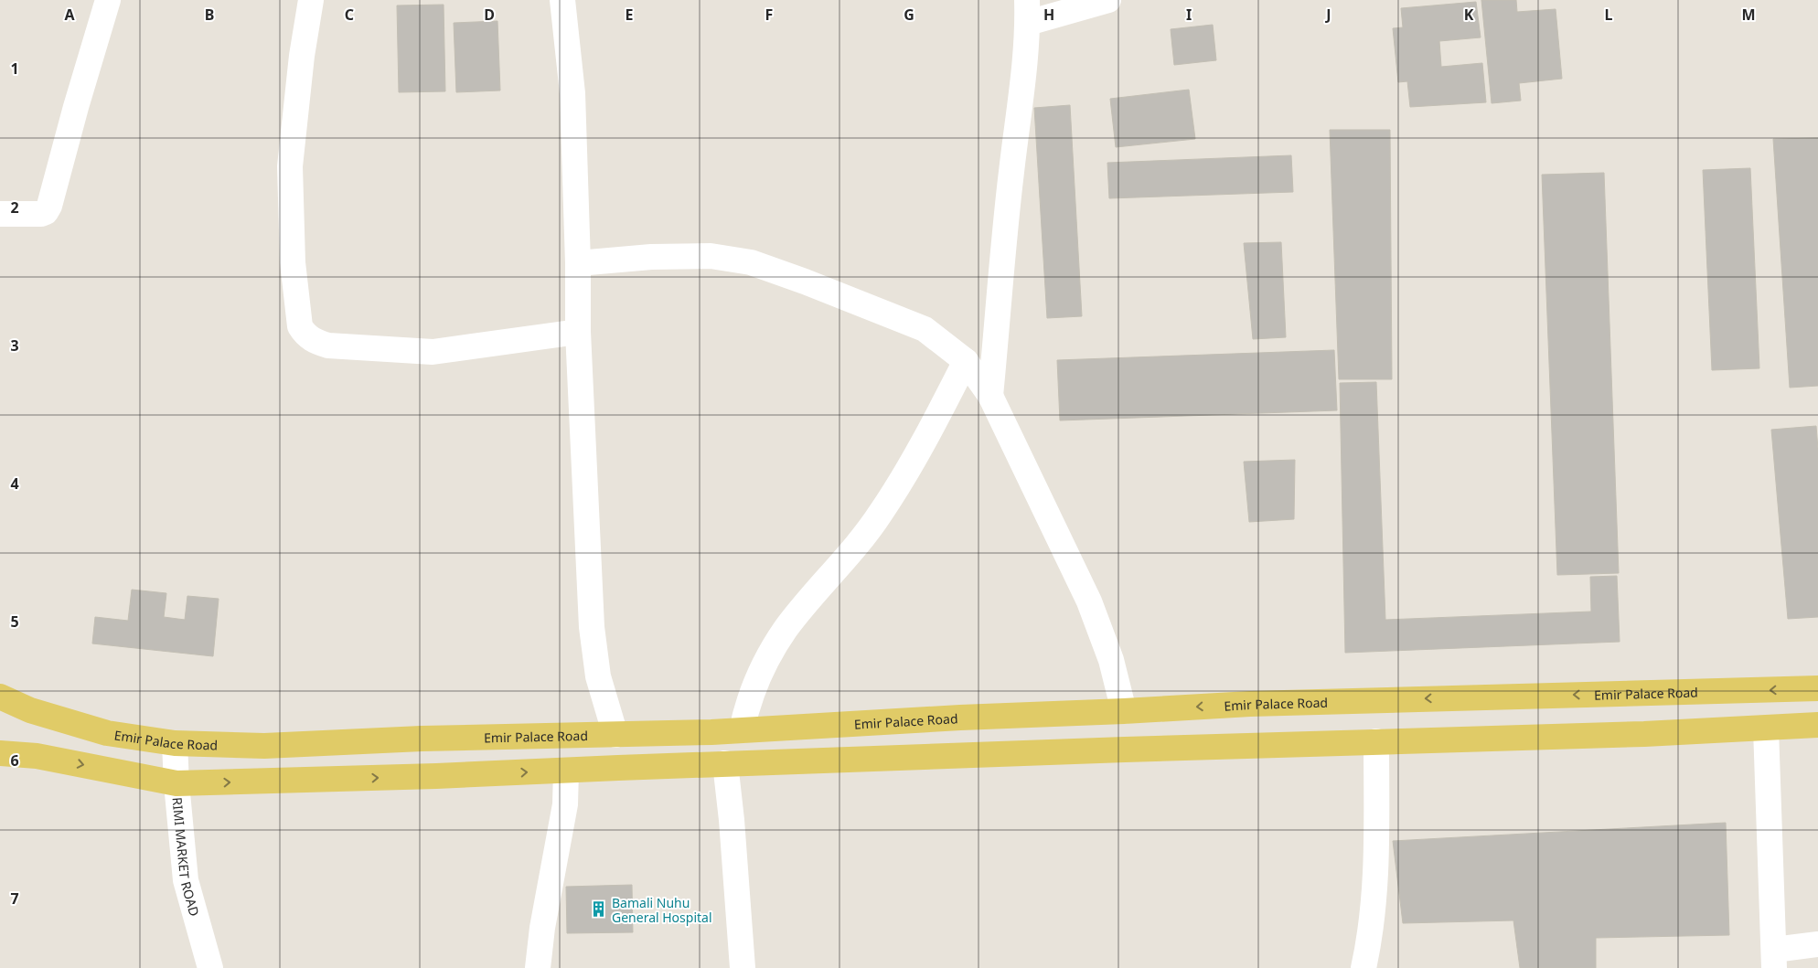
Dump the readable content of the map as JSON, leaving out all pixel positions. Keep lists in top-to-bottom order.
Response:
{
  "streets": {
    "main road": ["Emir Palace Road"],
    "street": ["RIMI MARKET ROAD"]
  },
  "crossings": [
    ["Emir Palace Road", "RIMI MARKET ROAD"]
  ],
  "places": {
    "building": ["Bamali Nuhu General Hospital"]
  },
  "grid": {
    "columns": [
      "A",
      "B",
      "C",
      "D",
      "E",
      "F",
      "G",
      "H",
      "I",
      "J",
      "K",
      "L",
      "M"
    ],
    "rows": [
      "1",
      "2",
      "3",
      "4",
      "5",
      "6",
      "7"
    ]
  }
}
